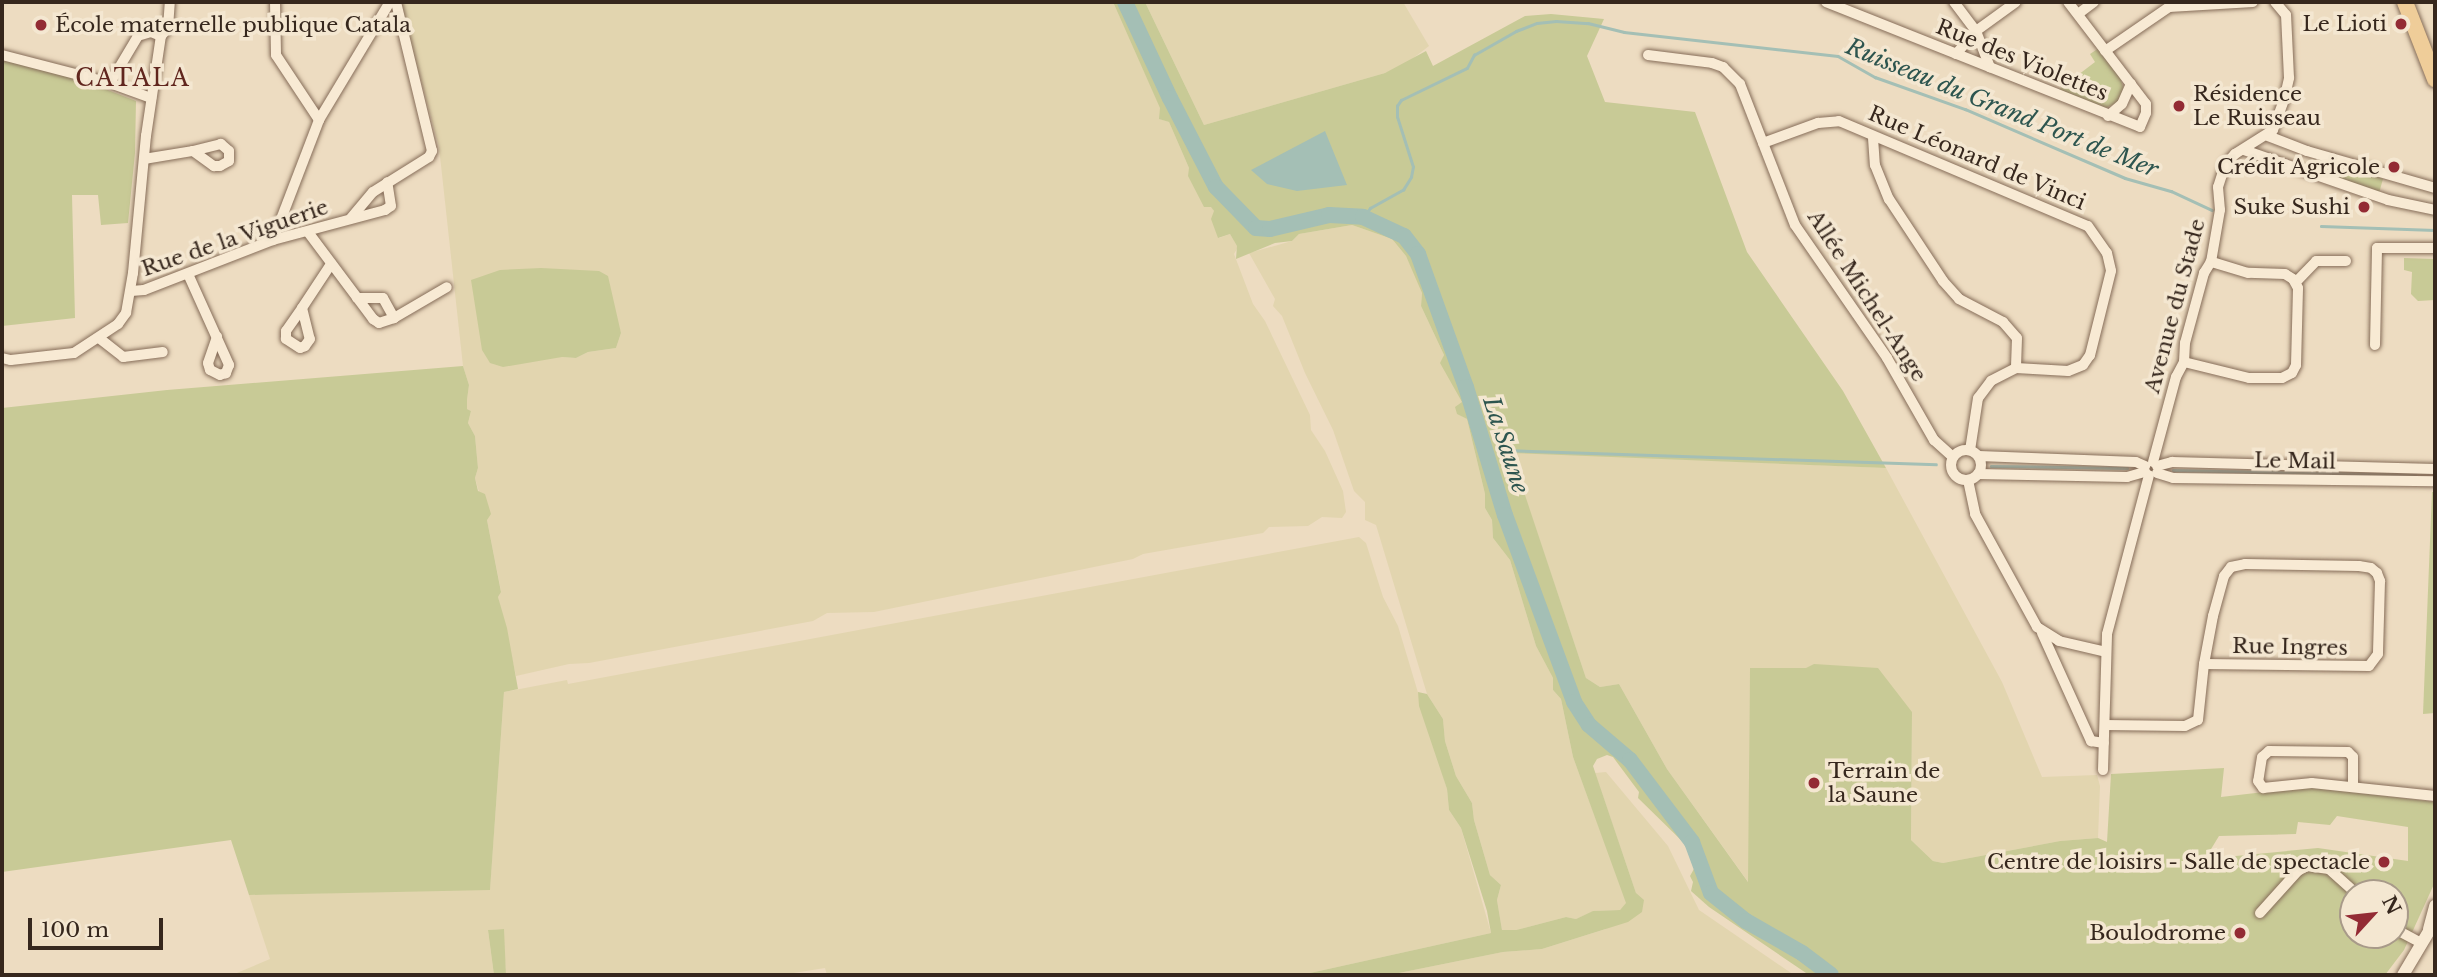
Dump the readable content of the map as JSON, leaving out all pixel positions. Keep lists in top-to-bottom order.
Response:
{
  "streets": {
    "street": [
      "Rue des Violettes",
      "Rue Léonard de Vinci",
      "Rue de la Viguerie",
      "Allée Michel-Ange",
      "Avenue du Stade",
      "Le Mail",
      "Rue Ingres"
    ]
  },
  "crossings": [
    ["Rue Léonard de Vinci", "Allée Michel-Ange"],
    ["Allée Michel-Ange", "Le Mail"],
    ["Avenue du Stade", "Le Mail"]
  ],
  "districts": ["CATALA"],
  "water": ["Ruisseau du Grand Port de Mer", "La Saune"],
  "places": [
    "Le Lioti",
    "École maternelle publique Catala",
    "Résidence Le Ruisseau",
    "Crédit Agricole",
    "Suke Sushi",
    "Terrain de la Saune",
    "Centre de loisirs - Salle de spectacle",
    "Boulodrome"
  ],
  "scale_bar": "100 m",
  "north": "top right"
}
